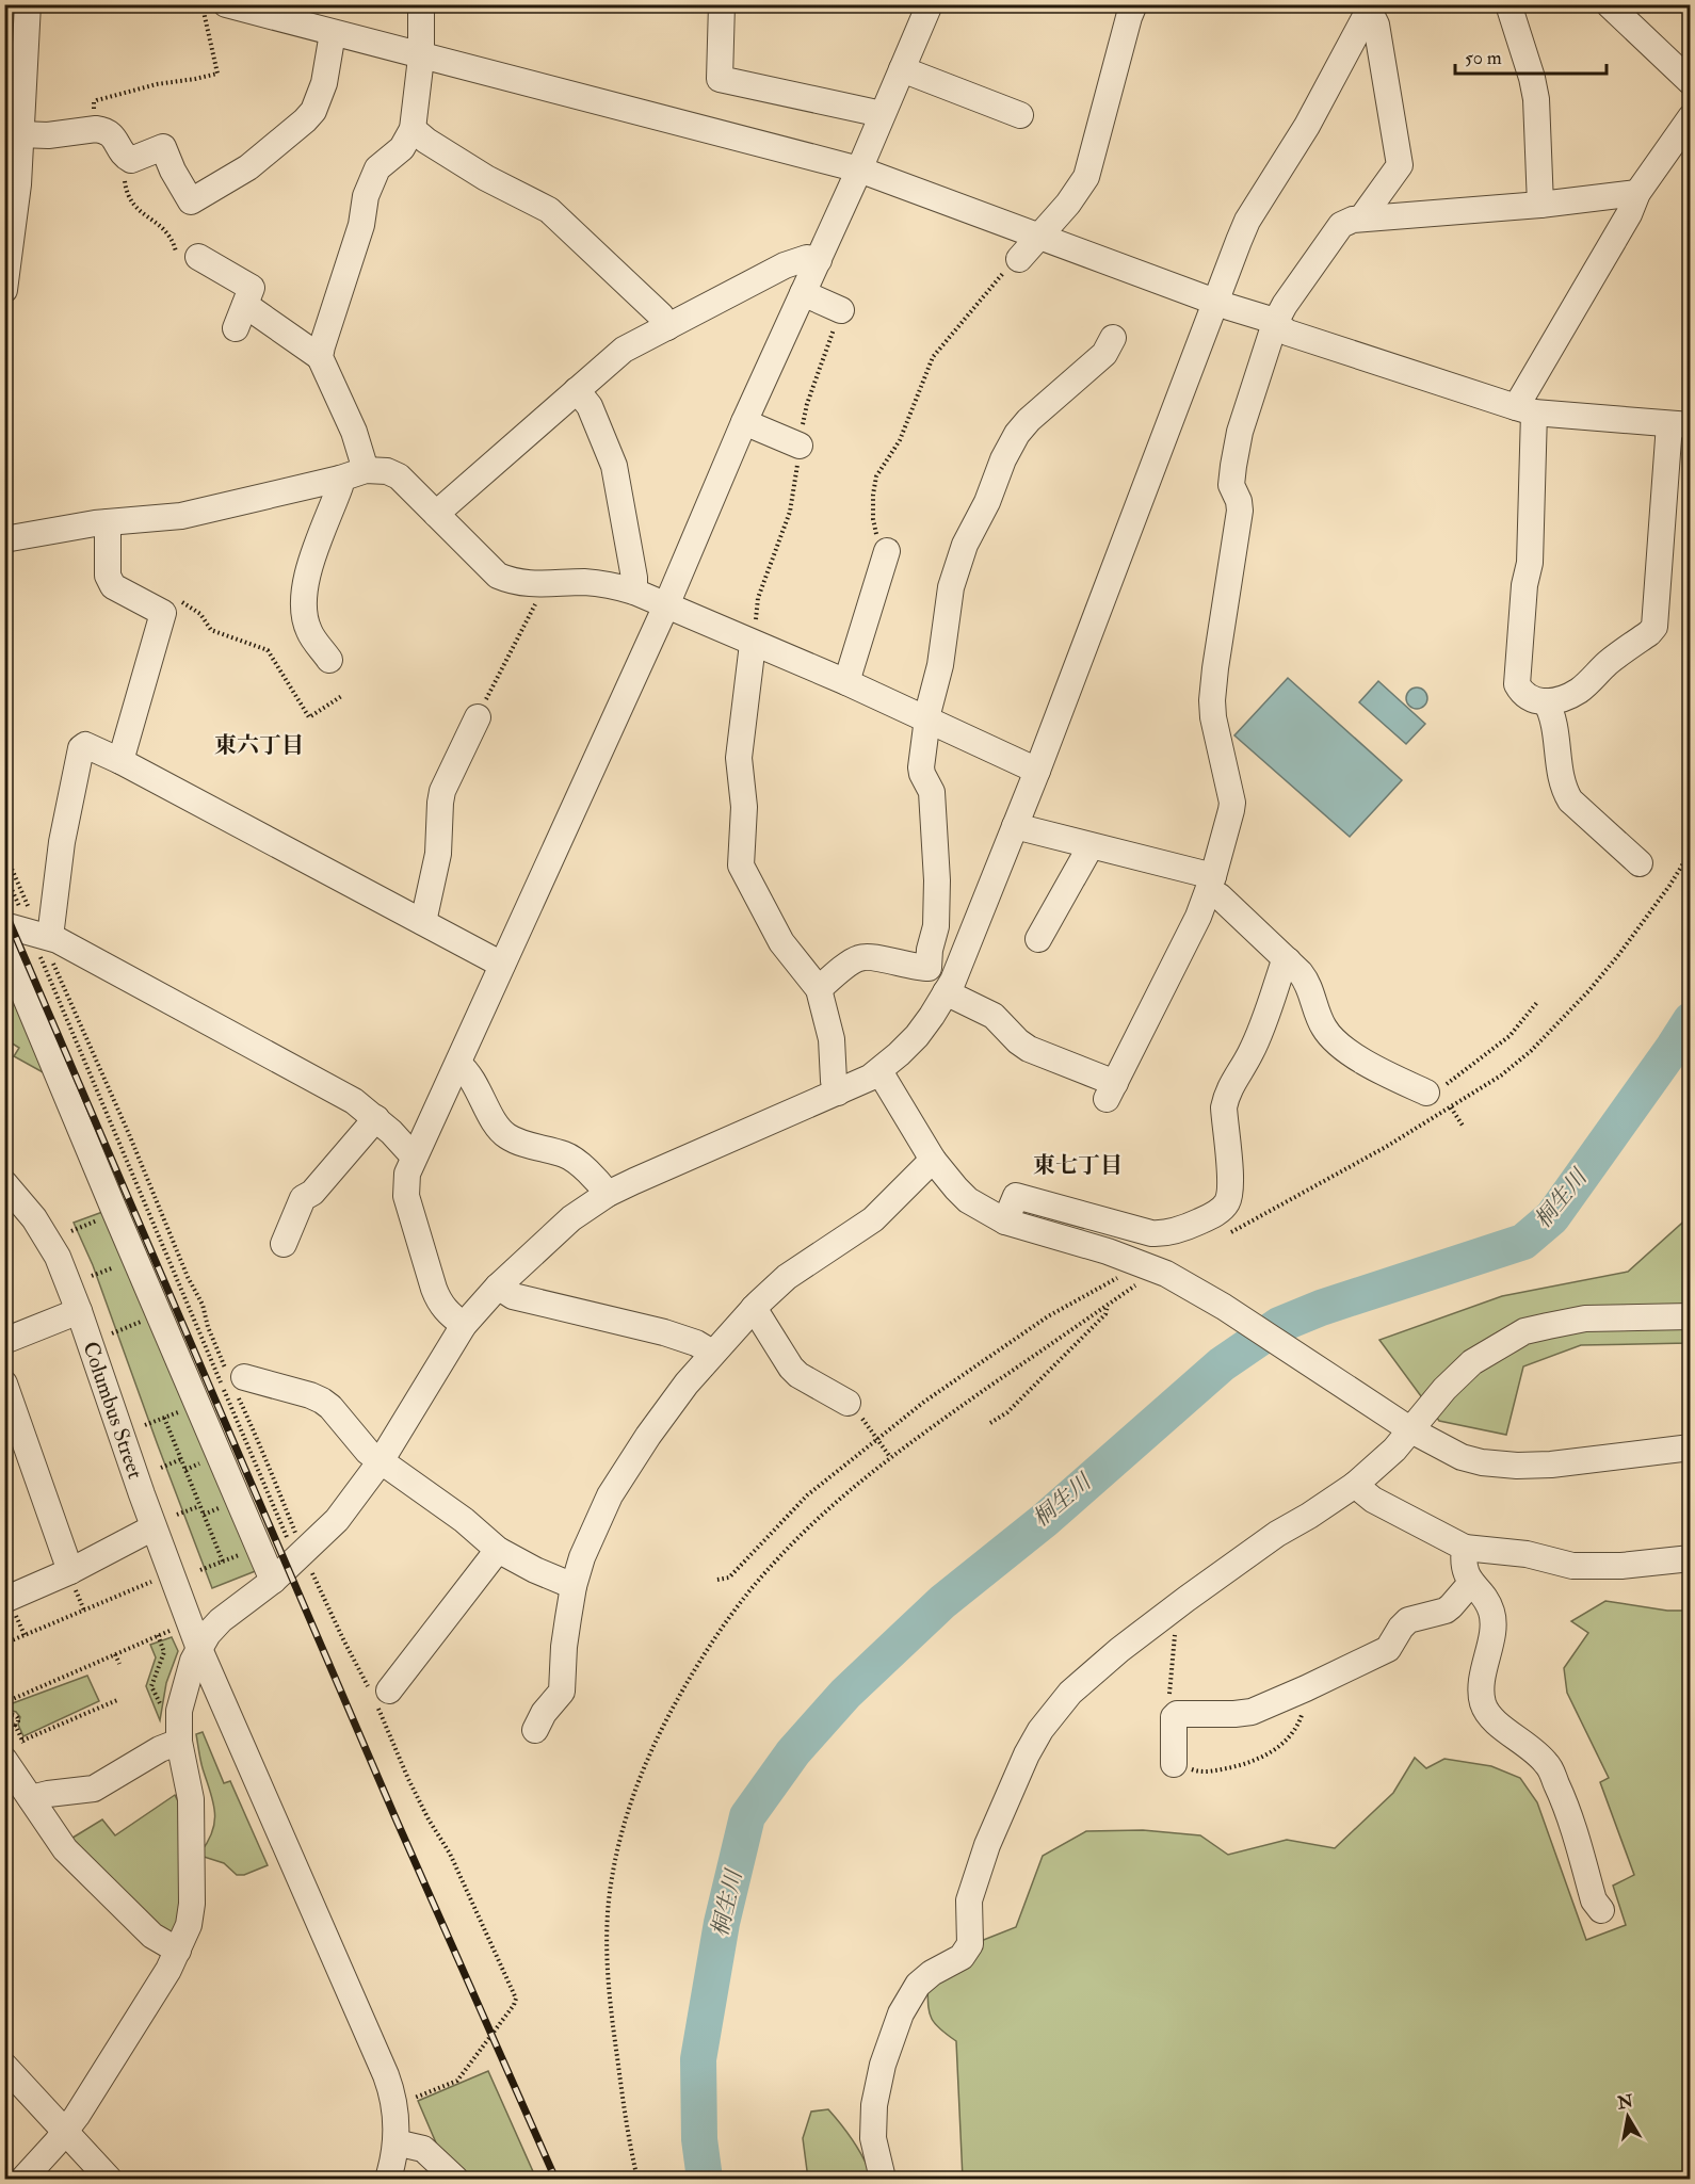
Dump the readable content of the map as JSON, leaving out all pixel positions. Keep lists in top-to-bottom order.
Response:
{
  "streets": {
    "street": ["Columbus Street"]
  },
  "districts": ["東六丁目", "東七丁目"],
  "water": ["桐生川"],
  "scale_bar": "50 m",
  "north": "top"
}
